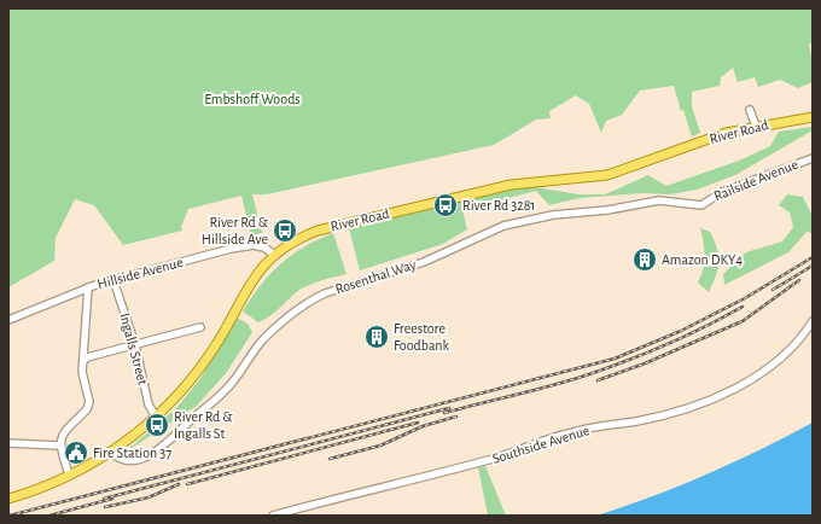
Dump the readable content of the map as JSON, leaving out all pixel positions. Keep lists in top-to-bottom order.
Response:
{
  "streets": {
    "main road": ["River Road"],
    "street": [
      "Railside Avenue",
      "Hillside Avenue",
      "Rosenthal Way",
      "Ingalls Street",
      "Southside Avenue"
    ]
  },
  "crossings": [
    ["River Road", "Hillside Avenue"],
    ["River Road", "Rosenthal Way"],
    ["River Road", "Ingalls Street"],
    ["Railside Avenue", "Rosenthal Way"],
    ["Hillside Avenue", "Ingalls Street"]
  ],
  "parks": ["Embshoff Woods"],
  "places": {
    "bus stop": ["River Rd 3281", "River Rd & Hillside Ave", "River Rd & Ingalls St"],
    "building": ["Amazon DKY4", "Freestore Foodbank"],
    "public building": ["Fire Station 37"]
  }
}
